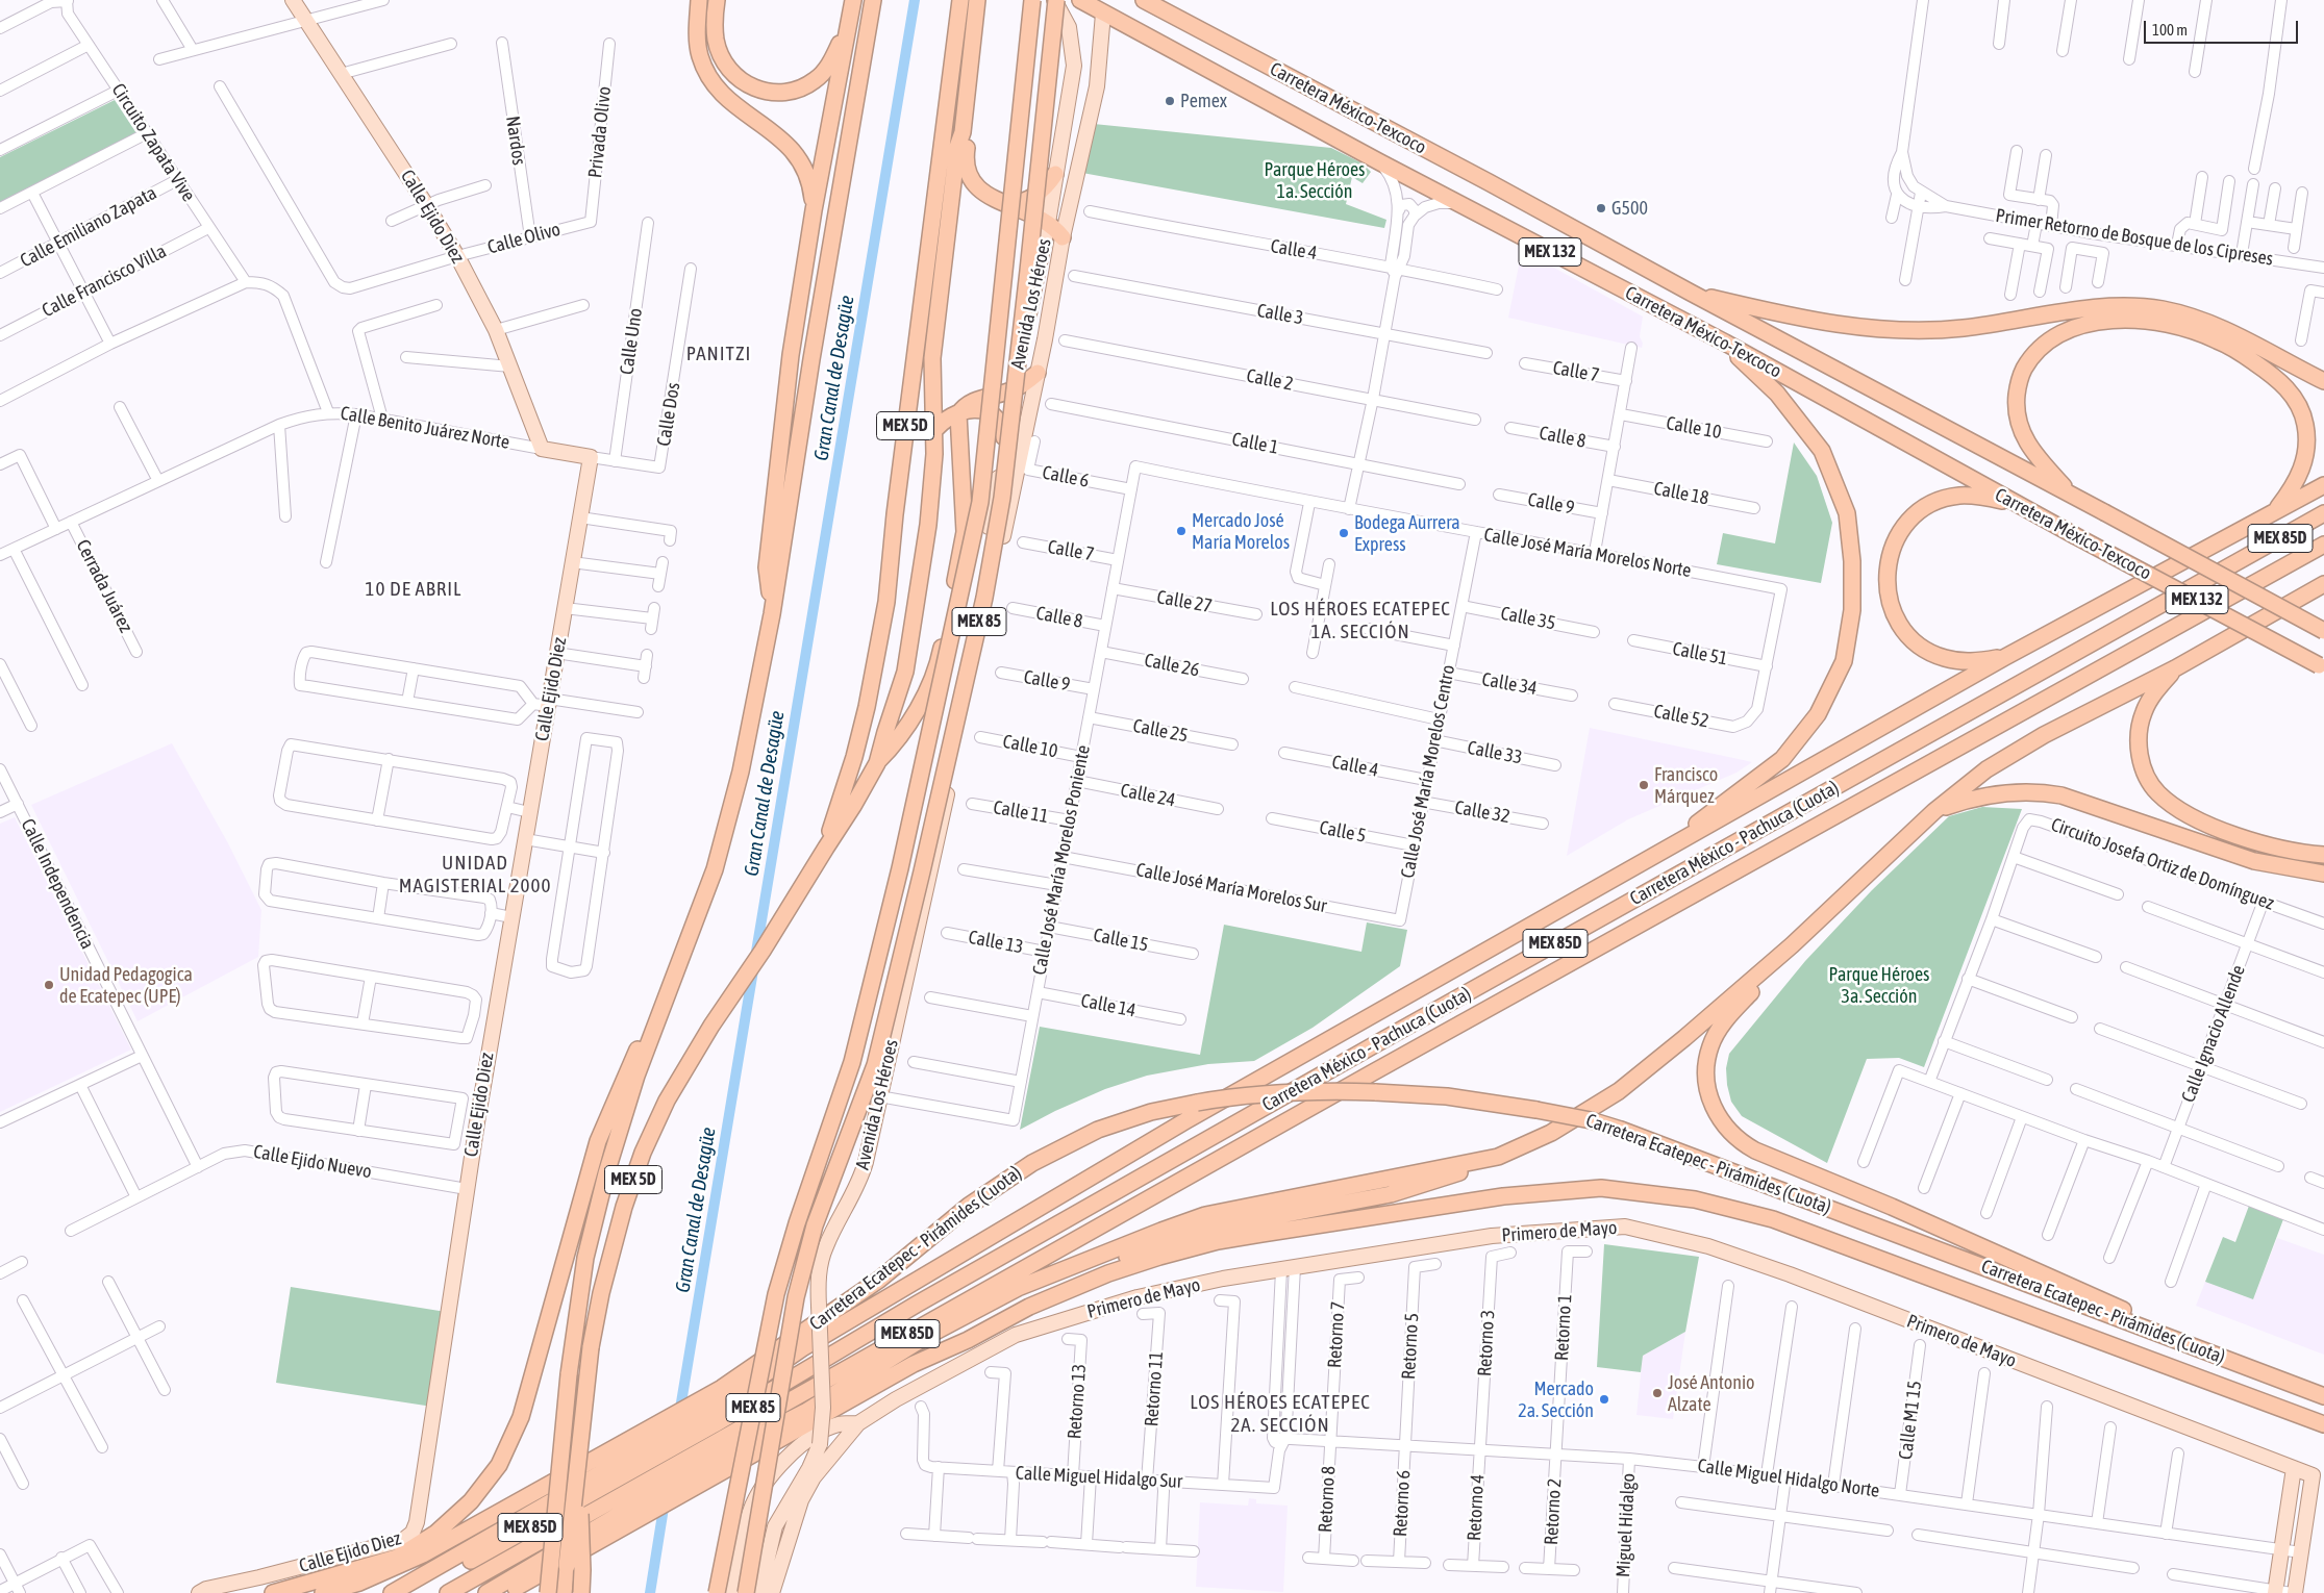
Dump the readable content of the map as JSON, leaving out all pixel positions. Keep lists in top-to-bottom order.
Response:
{
  "streets": {
    "highway": [
      "Carretera México-Texcoco",
      "MEX 132",
      "MEX 5D",
      "MEX 85D",
      "MEX 85",
      "Carretera México - Pachuca (Cuota)",
      "Carretera Ecatepec - Pirámides (Cuota)"
    ],
    "main road": [
      "Calle Ejido Diez",
      "Avenida Los Héroes",
      "Calle Benito Juárez Norte",
      "Primero de Mayo"
    ],
    "street": [
      "Privada Olivo",
      "Nardos",
      "Circuito Zapata Vive",
      "Calle Emiliano Zapata",
      "Primer Retorno de Bosque de los Cipreses",
      "Calle Olivo",
      "Calle 4",
      "Calle Francisco Villa",
      "Calle 3",
      "Calle Uno",
      "Calle 7",
      "Calle 2",
      "Calle Dos",
      "Calle 10",
      "Calle 8",
      "Calle 1",
      "Calle 6",
      "Calle 18",
      "Calle 9",
      "Calle José María Morelos Norte",
      "Cerrada Juárez",
      "Calle 27",
      "Calle 35",
      "Calle 51",
      "Calle 26",
      "Calle 34",
      "Calle 52",
      "Calle 25",
      "Calle 33",
      "Calle José María Morelos Centro",
      "Calle 24",
      "Calle 11",
      "Calle 32",
      "Calle 5",
      "Calle José María Morelos Poniente",
      "Circuito Josefa Ortiz de Domínguez",
      "Calle Independencia",
      "Calle José María Morelos Sur",
      "Calle 15",
      "Calle 13",
      "Calle 14",
      "Calle Ignacio Allende",
      "Calle Ejido Nuevo",
      "Retorno 1",
      "Retorno 7",
      "Retorno 3",
      "Retorno 5",
      "Retorno 11",
      "Retorno 13",
      "Calle M1 15",
      "Calle Miguel Hidalgo Sur",
      "Calle Miguel Hidalgo Norte",
      "Retorno 8",
      "Retorno 6",
      "Retorno 4",
      "Retorno 2",
      "Miguel Hidalgo"
    ]
  },
  "crossings": [
    ["Carretera México-Texcoco", "Avenida Los Héroes"],
    ["Privada Olivo", "Calle Olivo"],
    ["Nardos", "Calle Olivo"],
    ["Circuito Zapata Vive", "Calle Emiliano Zapata"],
    ["Circuito Zapata Vive", "Calle Francisco Villa"],
    ["Calle Ejido Diez", "Calle Olivo"],
    ["Calle Ejido Diez", "Calle Benito Juárez Norte"],
    ["Calle Ejido Diez", "Calle Ejido Nuevo"],
    ["Calle 4", "Calle José María Morelos Centro"],
    ["Avenida Los Héroes", "MEX 85"],
    ["Avenida Los Héroes", "Calle José María Morelos Poniente"],
    ["Avenida Los Héroes", "Primero de Mayo"],
    ["Calle Uno", "Calle Benito Juárez Norte"],
    ["Calle 7", "Calle José María Morelos Poniente"],
    ["Calle Dos", "Calle Benito Juárez Norte"],
    ["Calle Benito Juárez Norte", "Cerrada Juárez"],
    ["Calle 10", "Calle José María Morelos Poniente"],
    ["Calle 8", "Calle José María Morelos Poniente"],
    ["Calle 6", "Calle José María Morelos Poniente"],
    ["Calle 9", "Calle José María Morelos Poniente"],
    ["Calle José María Morelos Norte", "Calle 51"],
    ["Calle José María Morelos Norte", "Calle 52"],
    ["Calle José María Morelos Norte", "Calle José María Morelos Centro"],
    ["Calle José María Morelos Norte", "Calle José María Morelos Poniente"],
    ["Calle 27", "Calle José María Morelos Poniente"],
    ["Calle 35", "Calle José María Morelos Centro"],
    ["Calle 26", "Calle José María Morelos Poniente"],
    ["Calle 34", "Calle José María Morelos Centro"],
    ["Calle 25", "Calle José María Morelos Poniente"],
    ["Calle 33", "Calle José María Morelos Centro"],
    ["Calle José María Morelos Centro", "Calle 32"],
    ["Calle José María Morelos Centro", "Calle 5"],
    ["Calle José María Morelos Centro", "Calle José María Morelos Sur"],
    ["Calle 24", "Calle José María Morelos Poniente"],
    ["Calle 11", "Calle José María Morelos Poniente"],
    ["Calle José María Morelos Poniente", "Calle José María Morelos Sur"],
    ["Calle José María Morelos Poniente", "Calle 15"],
    ["Calle José María Morelos Poniente", "Calle 13"],
    ["Calle José María Morelos Poniente", "Calle 14"],
    ["Circuito Josefa Ortiz de Domínguez", "Calle Ignacio Allende"],
    ["Calle Independencia", "Calle Ejido Nuevo"],
    ["Retorno 1", "Calle Miguel Hidalgo Norte"],
    ["Retorno 1", "Retorno 2"],
    ["Retorno 7", "Calle Miguel Hidalgo Norte"],
    ["Retorno 7", "Retorno 8"],
    ["Retorno 3", "Calle Miguel Hidalgo Norte"],
    ["Retorno 3", "Retorno 4"],
    ["Retorno 5", "Calle Miguel Hidalgo Norte"],
    ["Retorno 5", "Retorno 6"],
    ["Retorno 11", "Calle Miguel Hidalgo Sur"],
    ["Retorno 13", "Calle Miguel Hidalgo Sur"],
    ["Calle M1 15", "Calle Miguel Hidalgo Norte"],
    ["Calle Miguel Hidalgo Norte", "Retorno 8"],
    ["Calle Miguel Hidalgo Norte", "Retorno 6"],
    ["Calle Miguel Hidalgo Norte", "Retorno 4"],
    ["Calle Miguel Hidalgo Norte", "Retorno 2"],
    ["Calle Miguel Hidalgo Norte", "Miguel Hidalgo"]
  ],
  "districts": [
    "PANITZI",
    "10 DE ABRIL",
    "LOS HÉROES ECATEPEC 1A. SECCIÓN",
    "UNIDAD MAGISTERIAL 2000",
    "LOS HÉROES ECATEPEC 2A. SECCIÓN"
  ],
  "water": ["Gran Canal de Desagüe"],
  "parks": ["Parque Héroes 1a. Sección", "Parque Héroes 3a. Sección"],
  "places": [
    "Pemex",
    "G500",
    "Mercado José María Morelos",
    "Bodega Aurrera Express",
    "Francisco Márquez",
    "Unidad Pedagogica de Ecatepec (UPE)",
    "José Antonio Alzate",
    "Mercado 2a. Sección"
  ],
  "scale_bar": "100 m"
}
